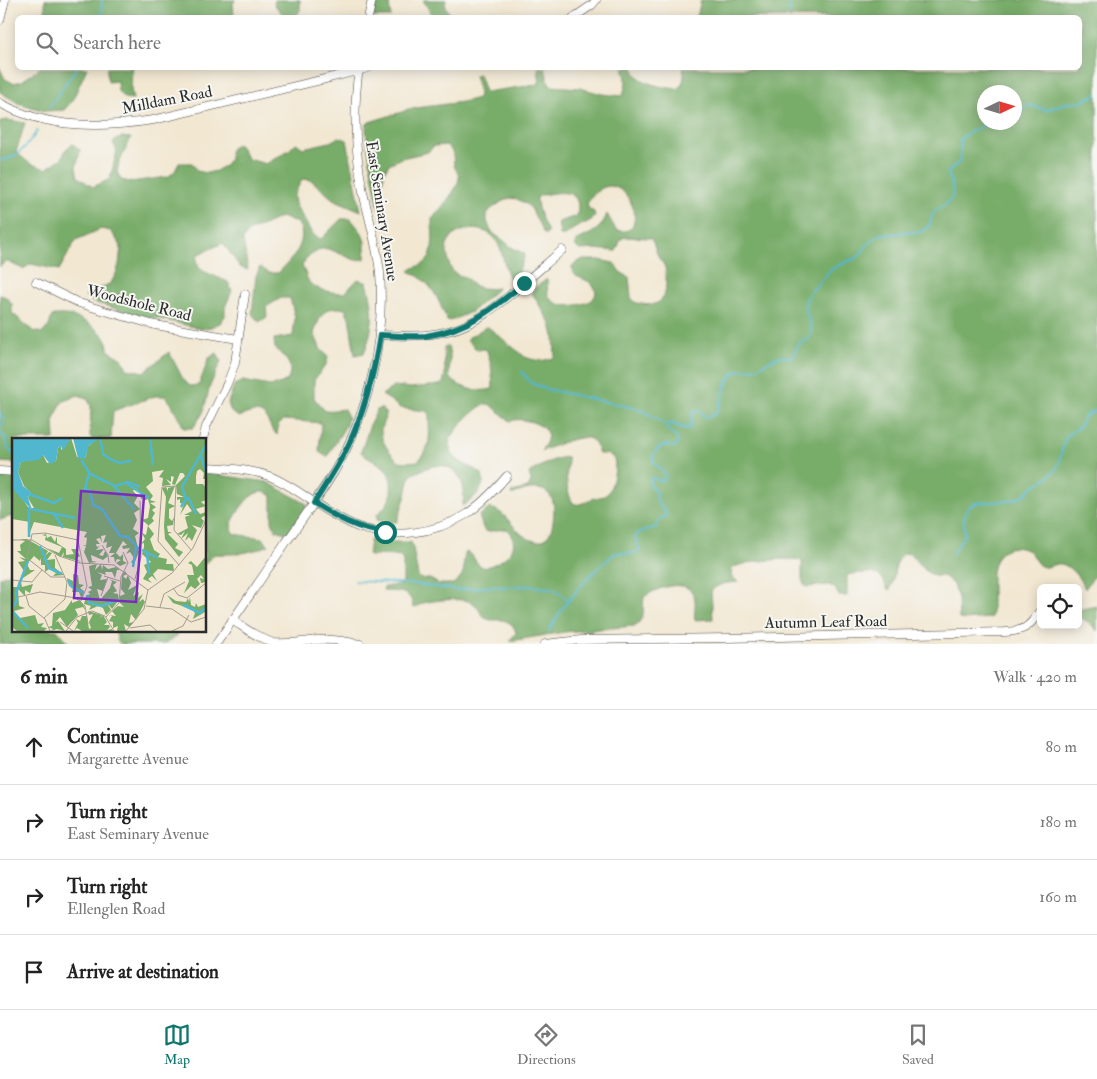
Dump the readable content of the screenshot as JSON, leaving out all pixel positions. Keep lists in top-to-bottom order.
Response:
{
  "streets": {
    "street": [
      "Milldam Road",
      "East Seminary Avenue",
      "Woodshole Road",
      "Autumn Leaf Road"
    ]
  },
  "north": "right",
  "page": {
    "search": "Search here",
    "heading": ["6 min", "Walk · 420 m"],
    "list": [
      ["Continue", "Margarette Avenue", "80 m"],
      ["Turn right", "East Seminary Avenue", "180 m"],
      ["Turn right", "Ellenglen Road", "160 m"],
      "Arrive at destination"
    ],
    "nav": ["Map", "Directions", "Saved"]
  }
}
